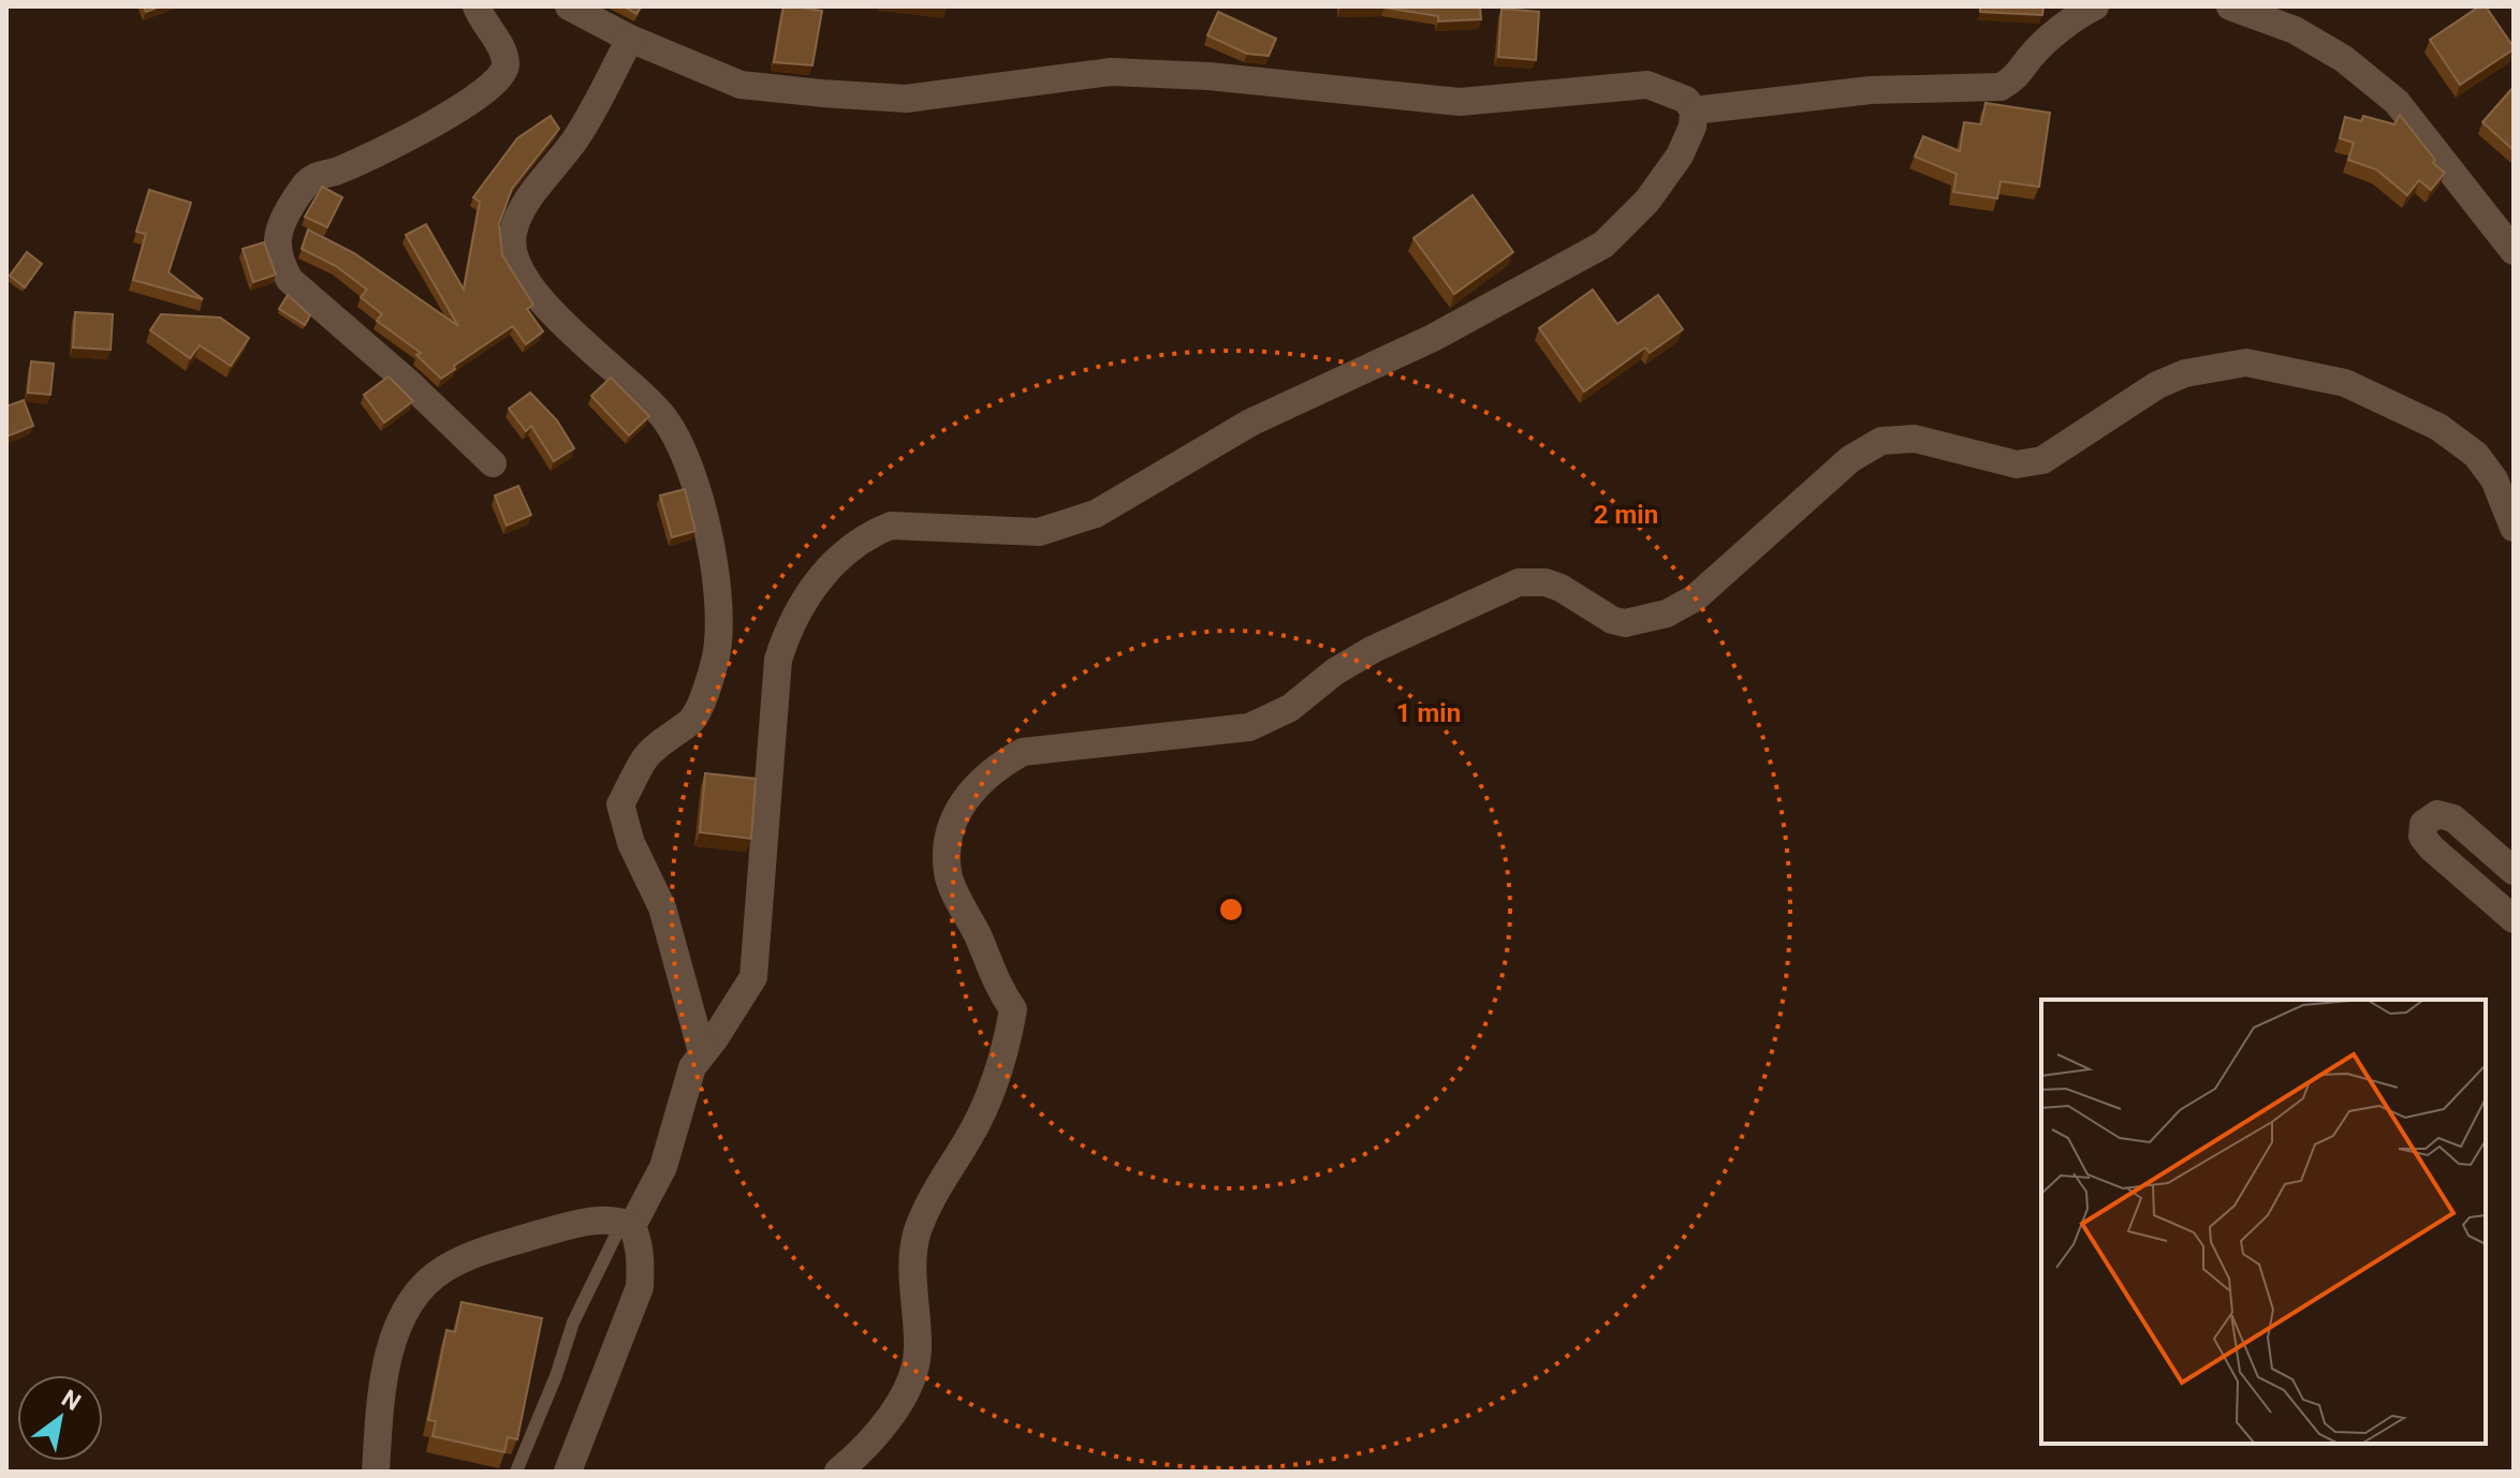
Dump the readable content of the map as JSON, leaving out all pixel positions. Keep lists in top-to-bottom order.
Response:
{
  "north": "top right",
  "rings": ["2 min", "1 min"]
}
